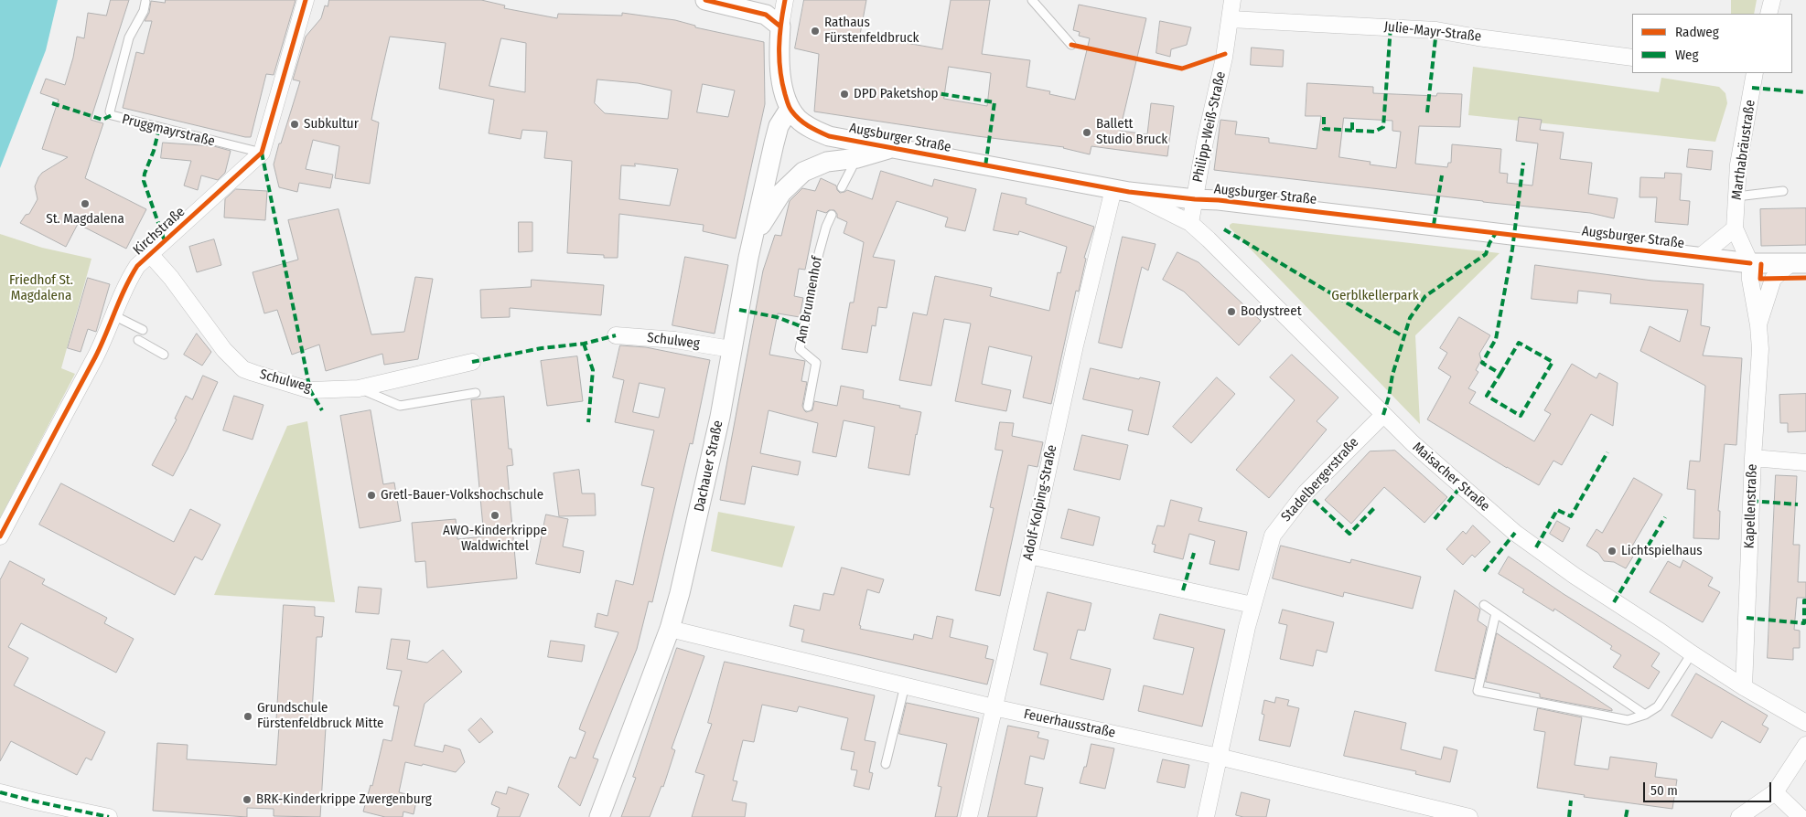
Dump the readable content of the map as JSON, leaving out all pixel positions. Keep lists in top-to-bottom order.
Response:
{
  "streets": {
    "street": [
      "Julie-Mayr-Straße",
      "Philipp-Weiß-Straße",
      "Augsburger Straße",
      "Marthabräustraße",
      "Kirchstraße",
      "Schulweg",
      "Dachauer Straße",
      "Maisacher Straße",
      "Stadelbergerstraße",
      "Adolf-Kolping-Straße",
      "Kapellenstraße",
      "Feuerhausstraße"
    ],
    "lane": ["Pruggmayrstraße", "Am Brunnenhof"]
  },
  "crossings": [
    ["Julie-Mayr-Straße", "Philipp-Weiß-Straße"],
    ["Philipp-Weiß-Straße", "Augsburger Straße"],
    ["Philipp-Weiß-Straße", "Maisacher Straße"],
    ["Pruggmayrstraße", "Kirchstraße"],
    ["Augsburger Straße", "Marthabräustraße"],
    ["Augsburger Straße", "Dachauer Straße"],
    ["Augsburger Straße", "Maisacher Straße"],
    ["Augsburger Straße", "Adolf-Kolping-Straße"],
    ["Augsburger Straße", "Kapellenstraße"],
    ["Marthabräustraße", "Kapellenstraße"],
    ["Kirchstraße", "Schulweg"],
    ["Schulweg", "Dachauer Straße"],
    ["Dachauer Straße", "Feuerhausstraße"],
    ["Maisacher Straße", "Stadelbergerstraße"],
    ["Maisacher Straße", "Adolf-Kolping-Straße"],
    ["Maisacher Straße", "Kapellenstraße"],
    ["Stadelbergerstraße", "Feuerhausstraße"],
    ["Adolf-Kolping-Straße", "Feuerhausstraße"]
  ],
  "parks": ["Friedhof St. Magdalena", "Gerblkellerpark"],
  "places": [
    "Rathaus Fürstenfeldbruck",
    "DPD Paketshop",
    "Subkultur",
    "Ballett Studio Bruck",
    "St. Magdalena",
    "Bodystreet",
    "Gretl-Bauer-Volkshochschule",
    "AWO-Kinderkrippe Waldwichtel",
    "Lichtspielhaus",
    "Grundschule Fürstenfeldbruck Mitte",
    "BRK-Kinderkrippe Zwergenburg"
  ],
  "legend": ["Radweg", "Weg"],
  "scale_bar": "50 m"
}
